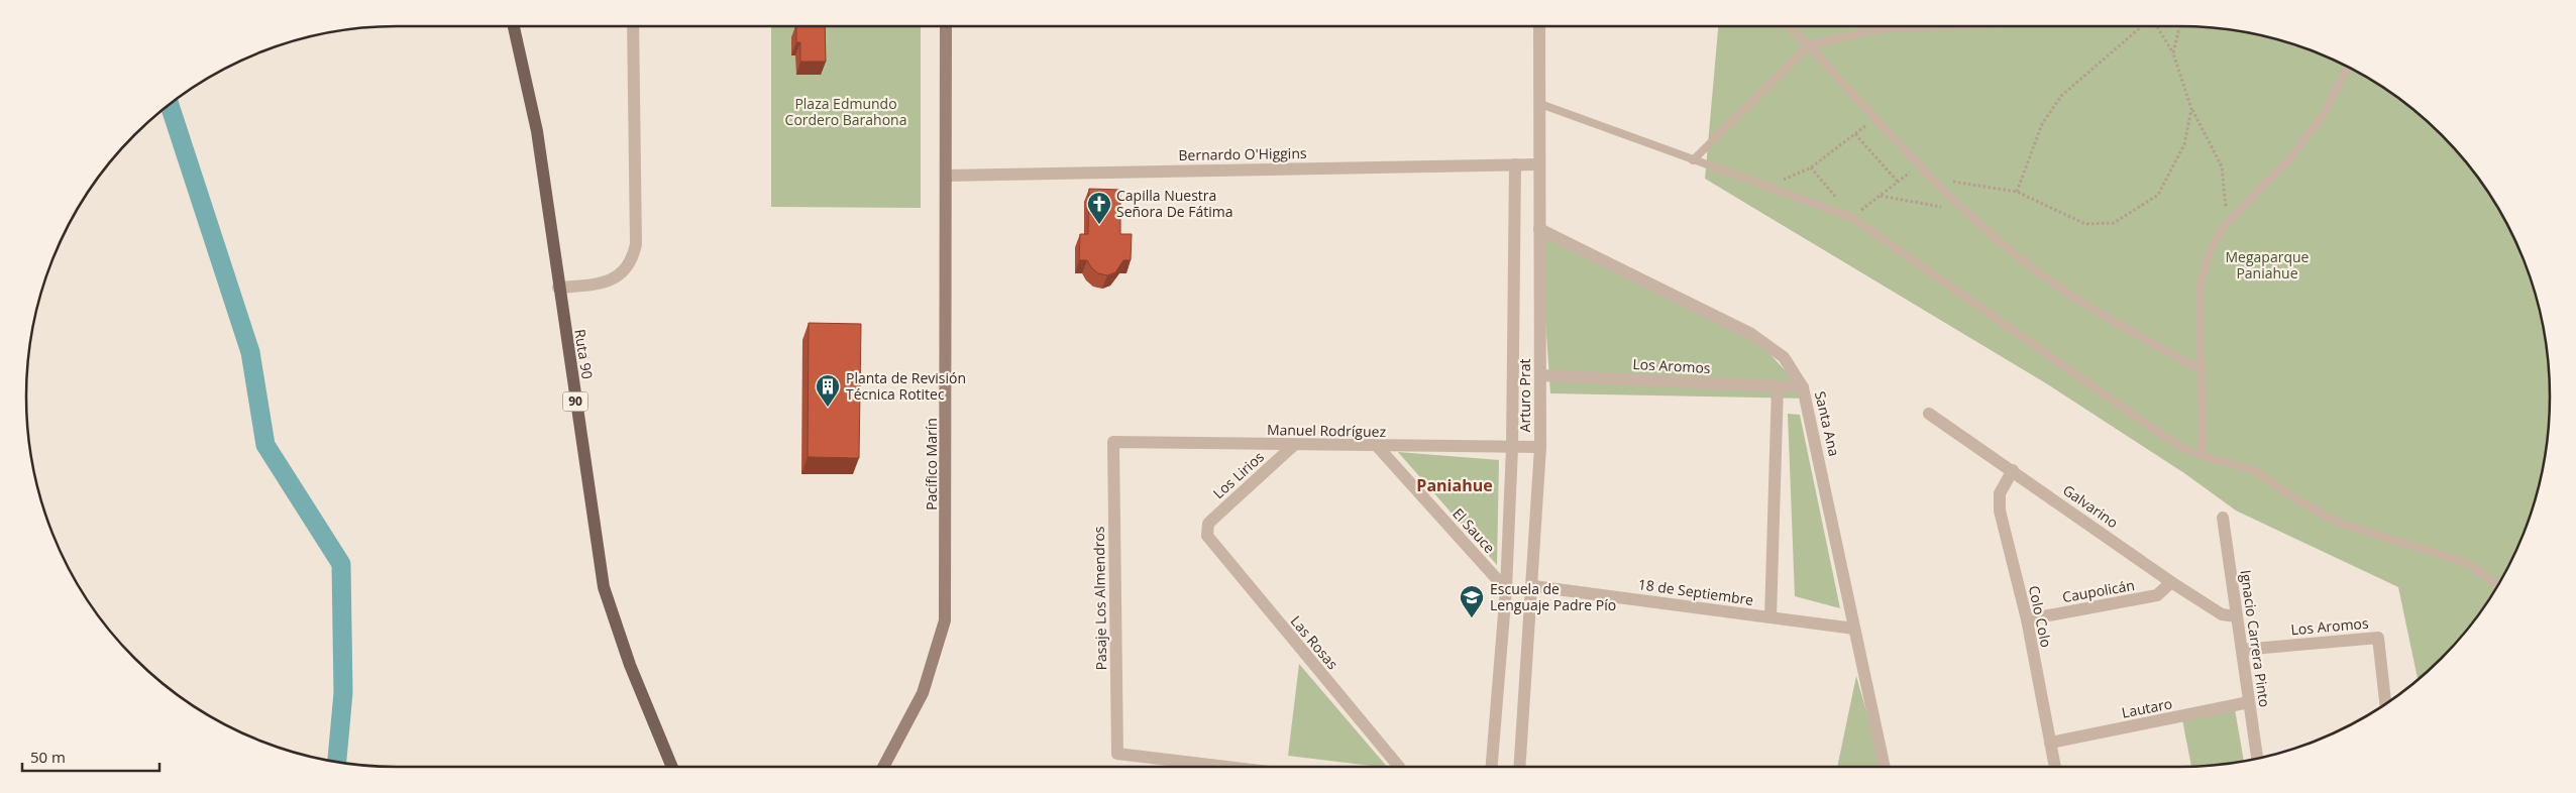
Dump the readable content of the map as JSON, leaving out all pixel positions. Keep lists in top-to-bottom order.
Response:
{
  "streets": {
    "main road": ["Ruta 90", "90"],
    "street": [
      "Bernardo O'Higgins",
      "Los Aromos",
      "Arturo Prat",
      "Santa Ana",
      "Manuel Rodríguez",
      "Pacífico Marín",
      "Los Lirios",
      "Galvarino",
      "El Sauce",
      "Caupolicán",
      "18 de Septiembre",
      "Pasaje Los Almendros",
      "Colo Colo",
      "Ignacio Carrera Pinto",
      "Las Rosas",
      "Lautaro"
    ]
  },
  "crossings": [
    ["Bernardo O'Higgins", "Arturo Prat"],
    ["Bernardo O'Higgins", "Pacífico Marín"],
    ["Los Aromos", "Arturo Prat"],
    ["Los Aromos", "Santa Ana"],
    ["Los Aromos", "Ignacio Carrera Pinto"],
    ["Arturo Prat", "Santa Ana"],
    ["Arturo Prat", "Manuel Rodríguez"],
    ["Arturo Prat", "El Sauce"],
    ["Arturo Prat", "18 de Septiembre"],
    ["Santa Ana", "18 de Septiembre"],
    ["Manuel Rodríguez", "Los Lirios"],
    ["Manuel Rodríguez", "El Sauce"],
    ["Manuel Rodríguez", "Pasaje Los Almendros"],
    ["Los Lirios", "Las Rosas"],
    ["Galvarino", "Caupolicán"],
    ["Galvarino", "Colo Colo"],
    ["Galvarino", "Ignacio Carrera Pinto"],
    ["Caupolicán", "Colo Colo"],
    ["Colo Colo", "Lautaro"],
    ["Ignacio Carrera Pinto", "Lautaro"]
  ],
  "districts": ["Paniahue"],
  "parks": ["Plaza Edmundo Cordero Barahona", "Megaparque Paniahue"],
  "places": {
    "church": ["Capilla Nuestra Señora De Fátima"],
    "building": ["Planta de Revisión Técnica Rotitec"],
    "school or university": ["Escuela de Lenguaje Padre Pío"]
  },
  "scale_bar": "50 m"
}
